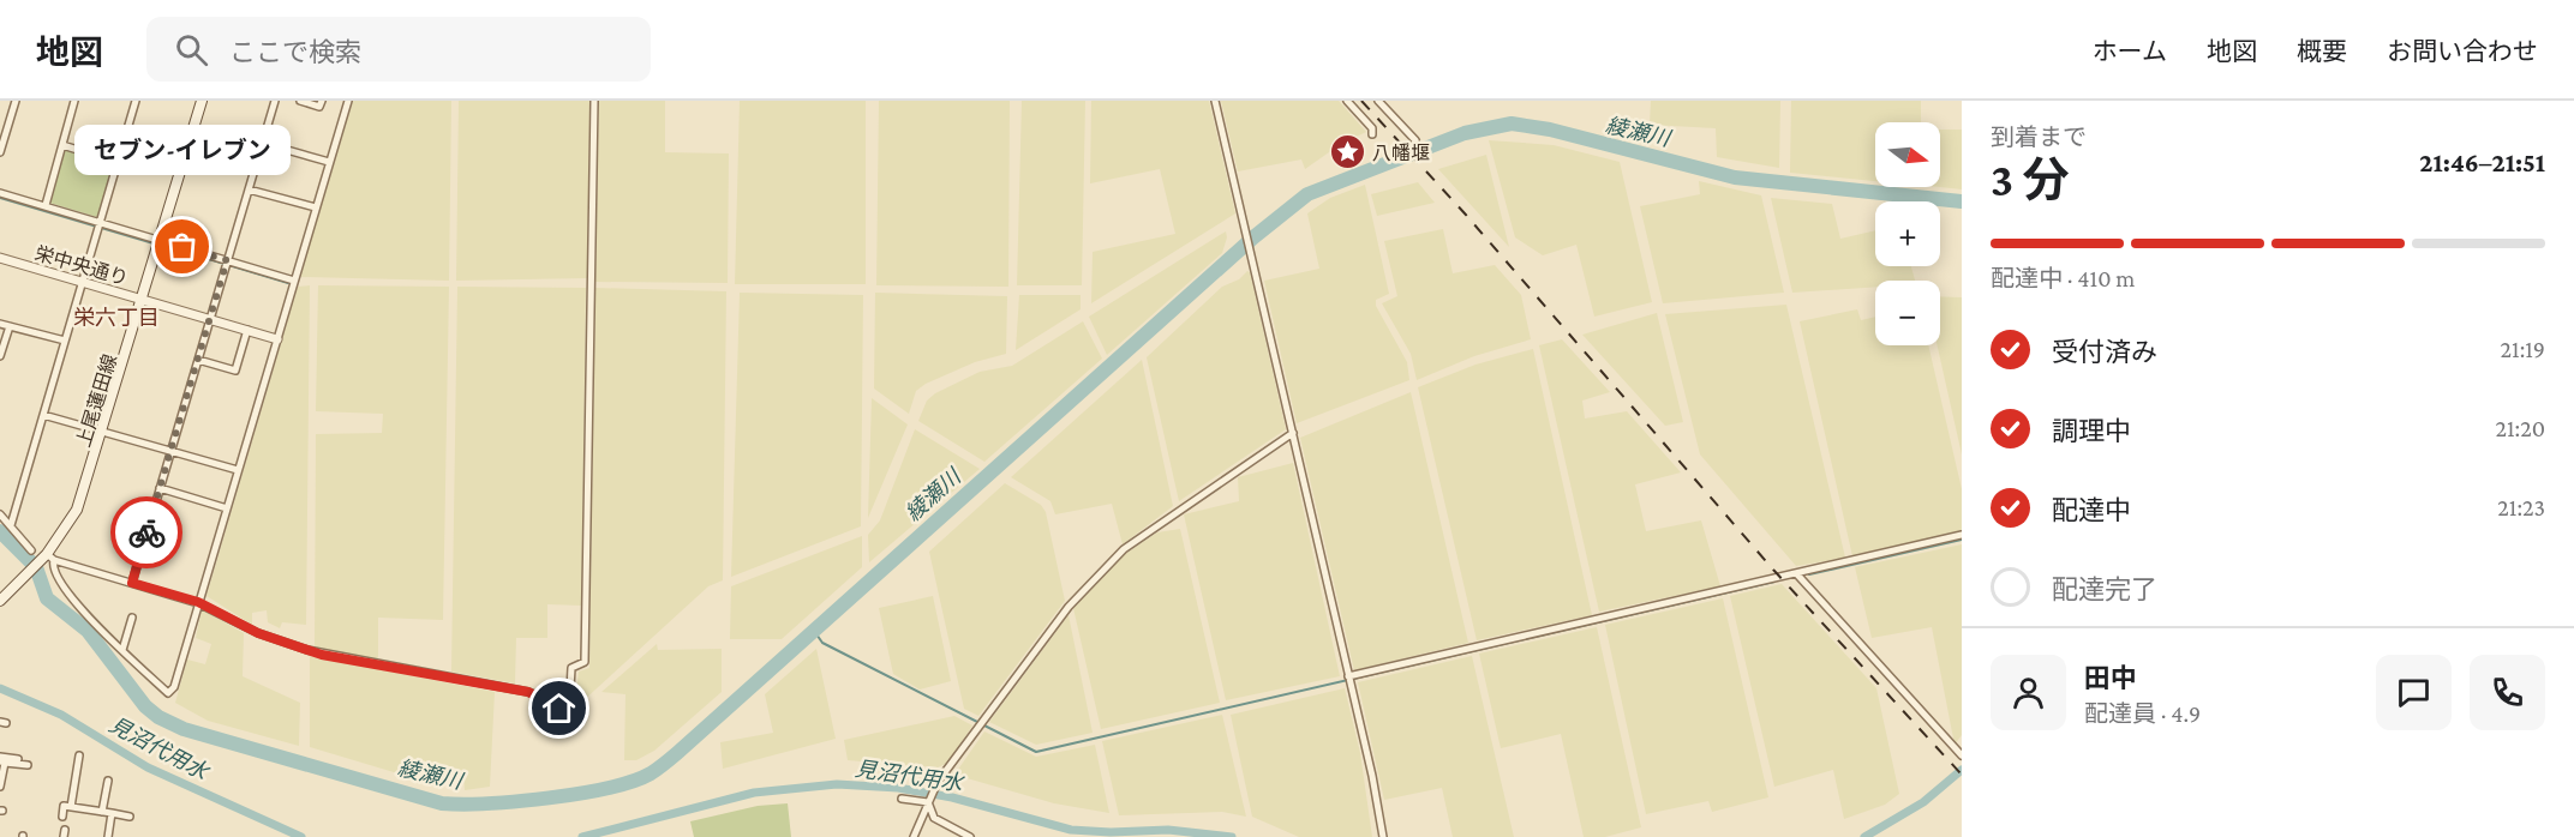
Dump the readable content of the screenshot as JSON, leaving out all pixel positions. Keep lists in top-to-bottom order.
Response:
{
  "streets": {
    "main road": ["上尾蓮田線"],
    "street": ["栄中央通り"]
  },
  "crossings": [
    ["栄中央通り", "上尾蓮田線"]
  ],
  "districts": ["栄六丁目"],
  "water": ["綾瀬川", "見沼代用水"],
  "places": {
    "place": ["八幡堰"],
    "other": ["セブン-イレブン"]
  },
  "north": "right",
  "page": {
    "header": "地図",
    "search": "ここで検索",
    "nav": [
      "ホーム",
      "地図",
      "概要",
      "お問い合わせ"
    ],
    "heading": ["3 分", "到着まで", "21:46–21:51"],
    "panel": ["田中", "配達員 · 4.9"],
    "map_buttons": ["+", "−"],
    "bubble": "セブン-イレブン",
    "bar": "配達中 · 410 m",
    "list": [
      ["受付済み", "21:19"],
      ["調理中", "21:20"],
      ["配達中", "21:23"],
      "配達完了"
    ]
  }
}
